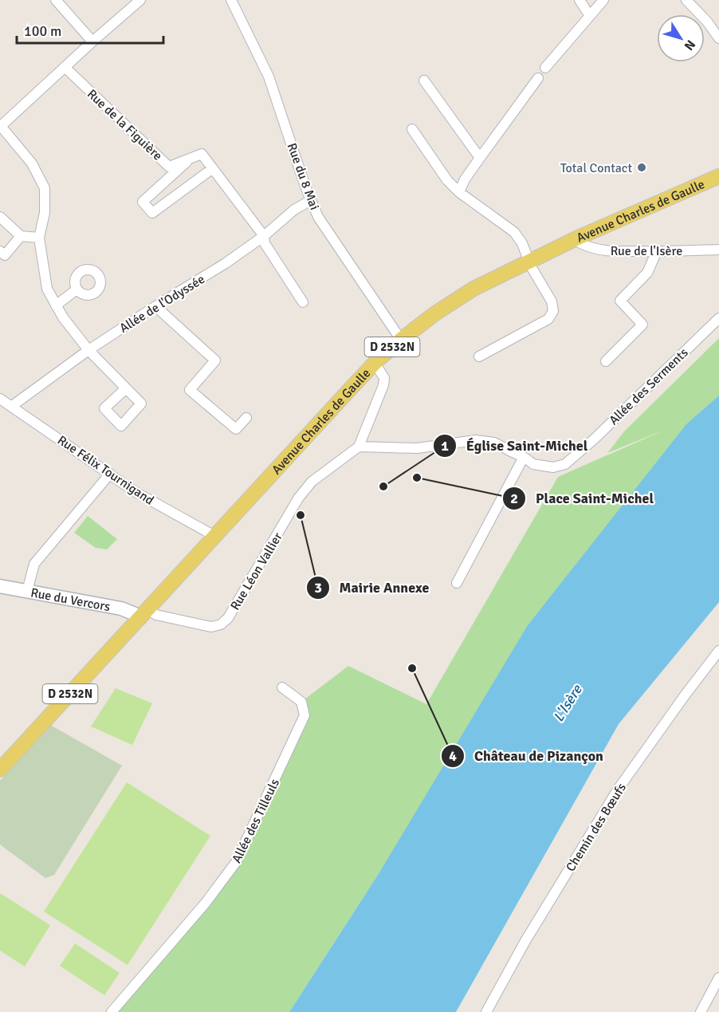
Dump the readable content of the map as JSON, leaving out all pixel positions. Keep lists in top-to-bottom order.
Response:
{
  "streets": {
    "main road": ["Avenue Charles de Gaulle", "D 2532N"],
    "street": [
      "Rue de la Figuière",
      "Rue du 8 Mai",
      "Rue de l'Isère",
      "Allée de l'Odyssée",
      "Allée des Serments",
      "Rue Félix Tournigand",
      "Rue Léon Vallier",
      "Rue du Vercors",
      "Allée des Tilleuls",
      "Chemin des Bœufs"
    ]
  },
  "crossings": [
    ["Rue du 8 Mai", "Avenue Charles de Gaulle"],
    ["Rue du 8 Mai", "Allée de l'Odyssée"],
    ["Avenue Charles de Gaulle", "Rue de l'Isère"],
    ["Avenue Charles de Gaulle", "Rue Félix Tournigand"],
    ["Avenue Charles de Gaulle", "Rue Léon Vallier"],
    ["Avenue Charles de Gaulle", "Rue du Vercors"],
    ["Allée de l'Odyssée", "Rue Félix Tournigand"],
    ["Allée des Serments", "Rue Léon Vallier"],
    ["Rue Léon Vallier", "Rue du Vercors"]
  ],
  "water": ["L'Isère"],
  "places": [
    "Total Contact",
    "Place Saint-Michel",
    "Église Saint-Michel",
    "Mairie Annexe",
    "Château de Pizançon"
  ],
  "scale_bar": "100 m",
  "north": "bottom right"
}
